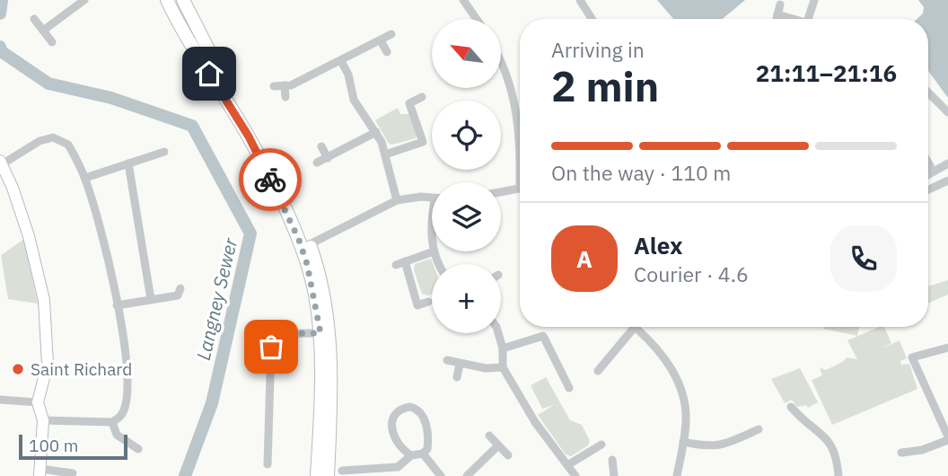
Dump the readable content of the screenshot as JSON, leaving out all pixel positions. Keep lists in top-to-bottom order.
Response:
{
  "water": ["Langney Sewer"],
  "places": ["Saint Richard"],
  "scale_bar": "100 m",
  "north": "top left",
  "page": {
    "map_buttons": "+",
    "heading": ["2 min", "Arriving in", "21:11–21:16"],
    "panel": ["Alex", "Courier · 4.6"],
    "bar": "On the way · 110 m",
    "round": "A",
    "scale": "100 m"
  }
}
